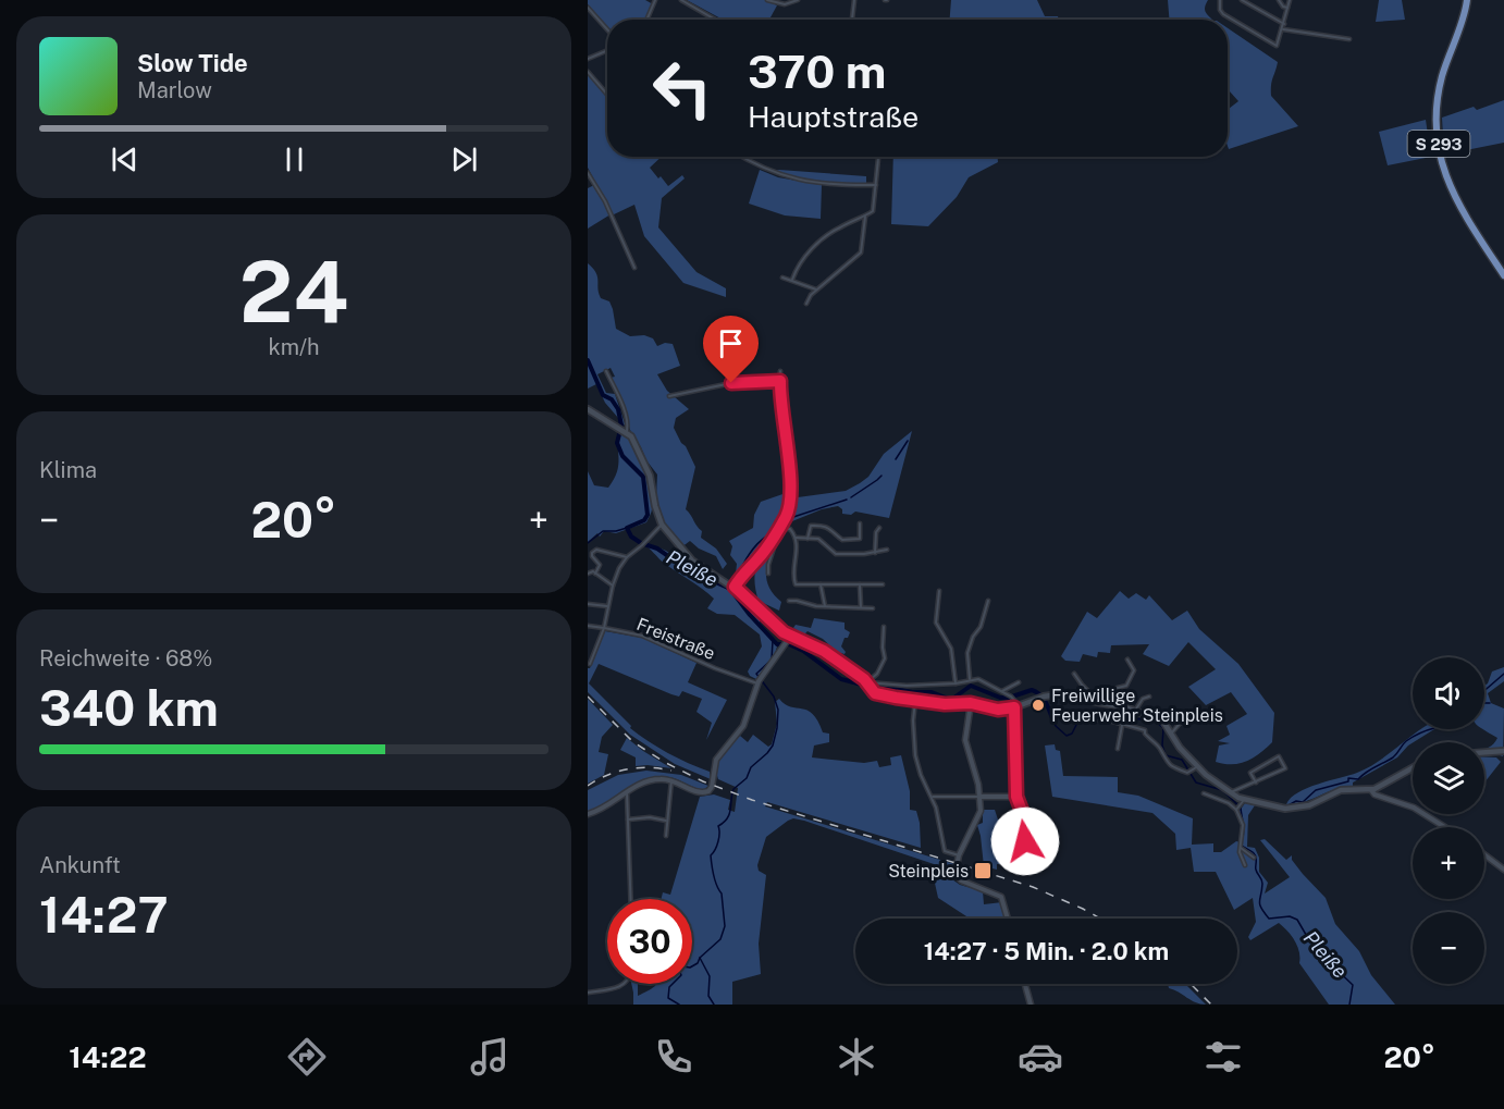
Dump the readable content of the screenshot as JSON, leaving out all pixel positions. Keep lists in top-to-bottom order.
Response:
{
  "streets": {
    "main road": ["S 293"],
    "street": ["Freistraße"]
  },
  "water": ["Pleiße"],
  "places": {
    "other": ["Freiwillige Feuerwehr Steinpleis"],
    "transit": ["Steinpleis"]
  },
  "page": {
    "turn": ["370 m", "Hauptstraße"],
    "song": ["Slow Tide", "Marlow"],
    "tile": [
      ["24", "km/h"],
      "Klima",
      ["Reichweite · 68%", "340 km"],
      ["Ankunft", "14:27"]
    ],
    "heat": ["−", "20°", "+"],
    "map_buttons": ["+", "−"],
    "limit": "30",
    "trip": "14:27 · 5 Min. · 2.0 km",
    "tabs": ["14:22", "20°"]
  }
}
